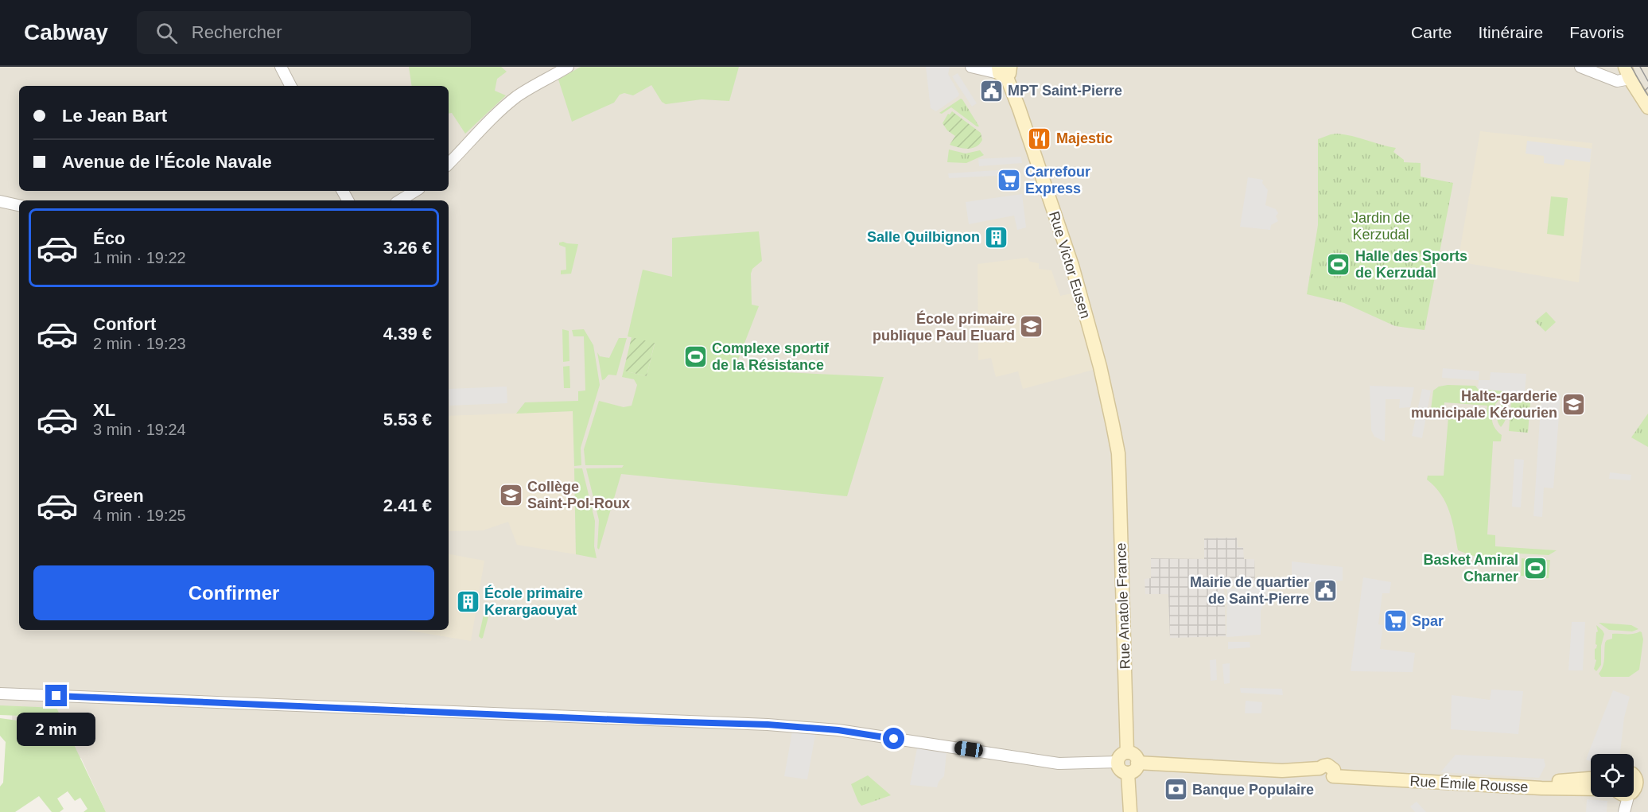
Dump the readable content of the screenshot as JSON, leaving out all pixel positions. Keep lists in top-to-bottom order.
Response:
{
  "streets": {
    "main road": ["Rue Victor Eusen", "Rue Anatole France", "Rue Émile Rousse"]
  },
  "crossings": [
    ["Rue Victor Eusen", "Rue Anatole France"],
    ["Rue Anatole France", "Rue Émile Rousse"]
  ],
  "parks": ["Jardin de Kerzudal"],
  "places": {
    "public building": ["MPT Saint-Pierre", "Mairie de quartier de Saint-Pierre"],
    "restaurant": ["Majestic"],
    "supermarket": ["Carrefour Express", "Spar"],
    "building": ["Salle Quilbignon", "École primaire Kerargaouyat"],
    "sports": ["Halle des Sports de Kerzudal", "Complexe sportif de la Résistance", "Basket Amiral Charner"],
    "school or university": ["École primaire publique Paul Eluard", "Halte-garderie municipale Kérourien", "Collège Saint-Pol-Roux"],
    "bank": ["Banque Populaire"]
  },
  "page": {
    "header": "Cabway",
    "search": "Rechercher",
    "nav": ["Carte", "Itinéraire", "Favoris"],
    "banner": ["Le Jean Bart", "Avenue de l'École Navale"],
    "list": [
      {
        "name": "Éco",
        "note": "1 min · 19:22",
        "value": "3.26 €"
      },
      {
        "name": "Confort",
        "note": "2 min · 19:23",
        "value": "4.39 €"
      },
      {
        "name": "XL",
        "note": "3 min · 19:24",
        "value": "5.53 €"
      },
      {
        "name": "Green",
        "note": "4 min · 19:25",
        "value": "2.41 €"
      }
    ],
    "buttons": "Confirmer",
    "bubble": "2 min"
  }
}
